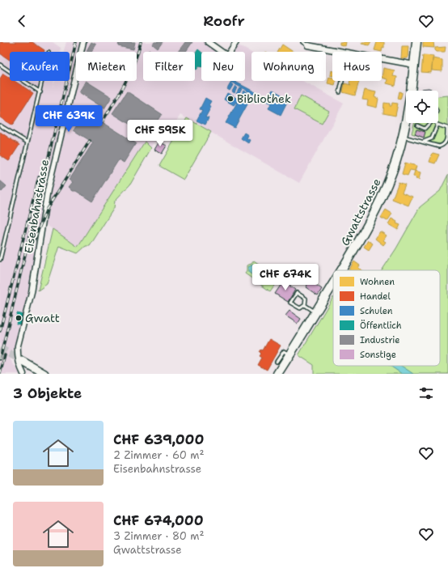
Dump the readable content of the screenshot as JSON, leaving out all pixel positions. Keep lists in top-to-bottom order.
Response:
{
  "streets": {
    "main road": ["Gwattstrasse"],
    "street": ["Eisenbahnstrasse"]
  },
  "places": ["Bibliothek", "Gwatt"],
  "legend": [
    "Wohnen",
    "Handel",
    "Schulen",
    "Öffentlich",
    "Industrie",
    "Sonstige"
  ],
  "page": {
    "header": "Roofr",
    "chip": [
      "Kaufen",
      "Mieten",
      "Filter",
      "Neu",
      "Wohnung",
      "Haus"
    ],
    "price": ["CHF 639K", "CHF 595K", "CHF 674K"],
    "heading": "3 Objekte",
    "list": [
      {
        "name": "CHF 639,000",
        "note": "2 Zimmer · 60 m² · Eisenbahnstrasse"
      },
      {
        "name": "CHF 674,000",
        "note": "3 Zimmer · 80 m² · Gwattstrasse"
      }
    ]
  }
}
